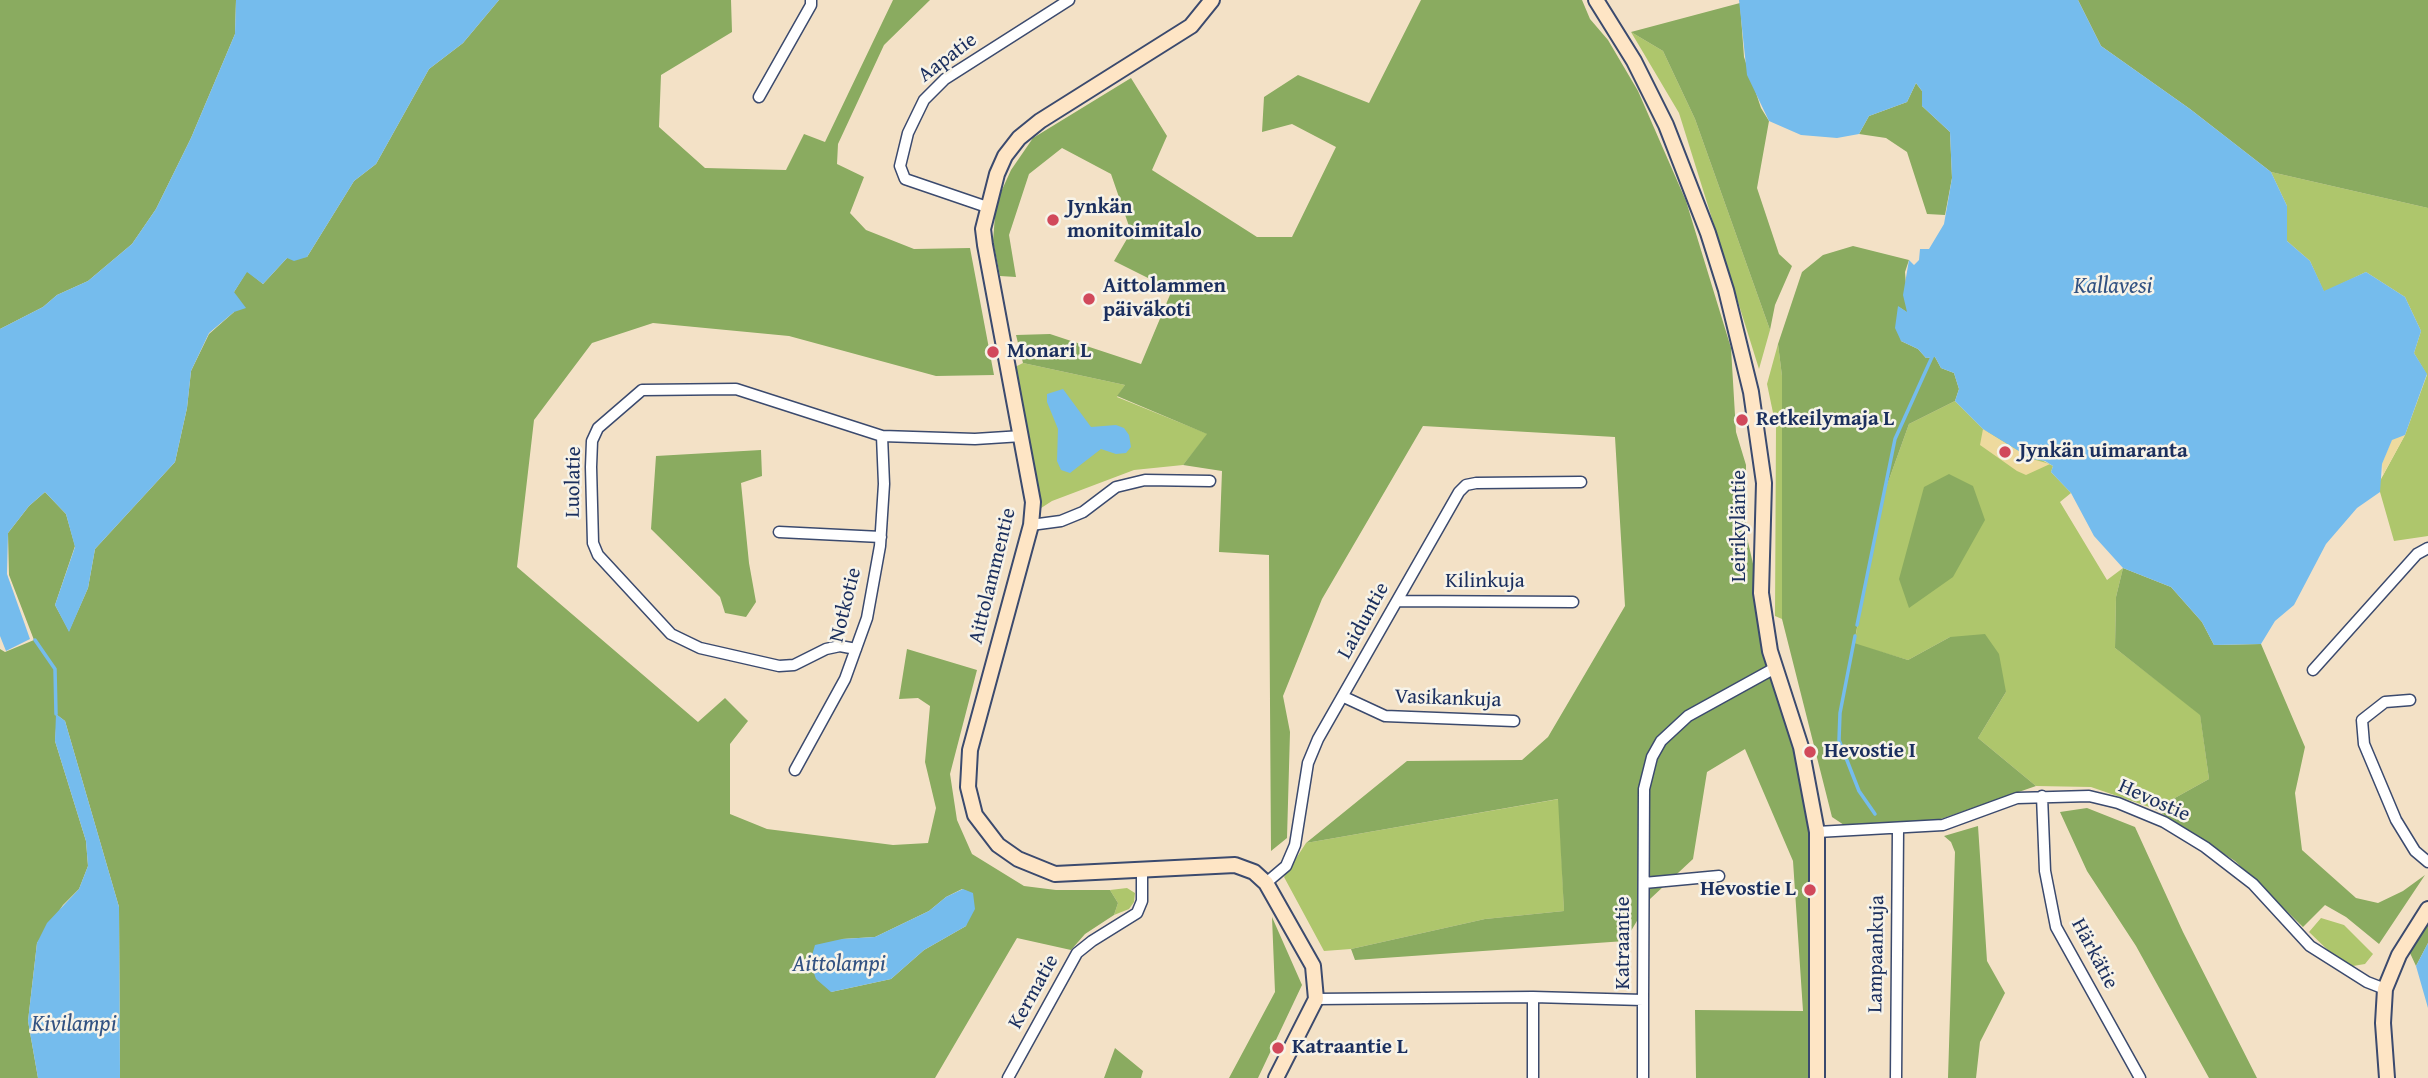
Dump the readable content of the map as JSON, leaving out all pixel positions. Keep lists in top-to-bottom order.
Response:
{
  "streets": {
    "street": [
      "Aapatie",
      "Luolatie",
      "Leirikyläntie",
      "Aittolammentie",
      "Kilinkuja",
      "Notkotie",
      "Laiduntie",
      "Vasikankuja",
      "Hevostie",
      "Katraantie",
      "Lampaankuja",
      "Härkätie",
      "Kermatie"
    ]
  },
  "crossings": [
    ["Aapatie", "Aittolammentie"],
    ["Luolatie", "Aittolammentie"],
    ["Luolatie", "Notkotie"],
    ["Leirikyläntie", "Hevostie"],
    ["Leirikyläntie", "Katraantie"],
    ["Aittolammentie", "Laiduntie"],
    ["Aittolammentie", "Katraantie"],
    ["Aittolammentie", "Kermatie"],
    ["Kilinkuja", "Laiduntie"],
    ["Laiduntie", "Vasikankuja"],
    ["Hevostie", "Lampaankuja"],
    ["Hevostie", "Härkätie"]
  ],
  "water": ["Kallavesi", "Aittolampi", "Kivilampi"],
  "places": [
    "Jynkän monitoimitalo",
    "Aittolammen päiväkoti",
    "Monari L",
    "Retkeilymaja L",
    "Jynkän uimaranta",
    "Hevostie I",
    "Hevostie L",
    "Katraantie L"
  ]
}
